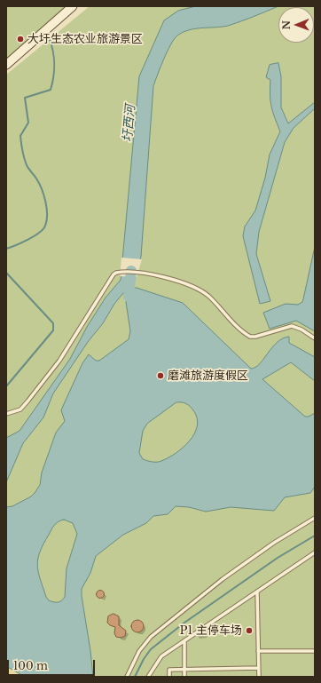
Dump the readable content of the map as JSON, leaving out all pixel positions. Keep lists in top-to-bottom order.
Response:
{
  "water": ["圩西河"],
  "places": ["大圩生态农业旅游景区", "磨滩旅游度假区", "P1 主停车场"],
  "scale_bar": "100 m",
  "north": "left"
}
